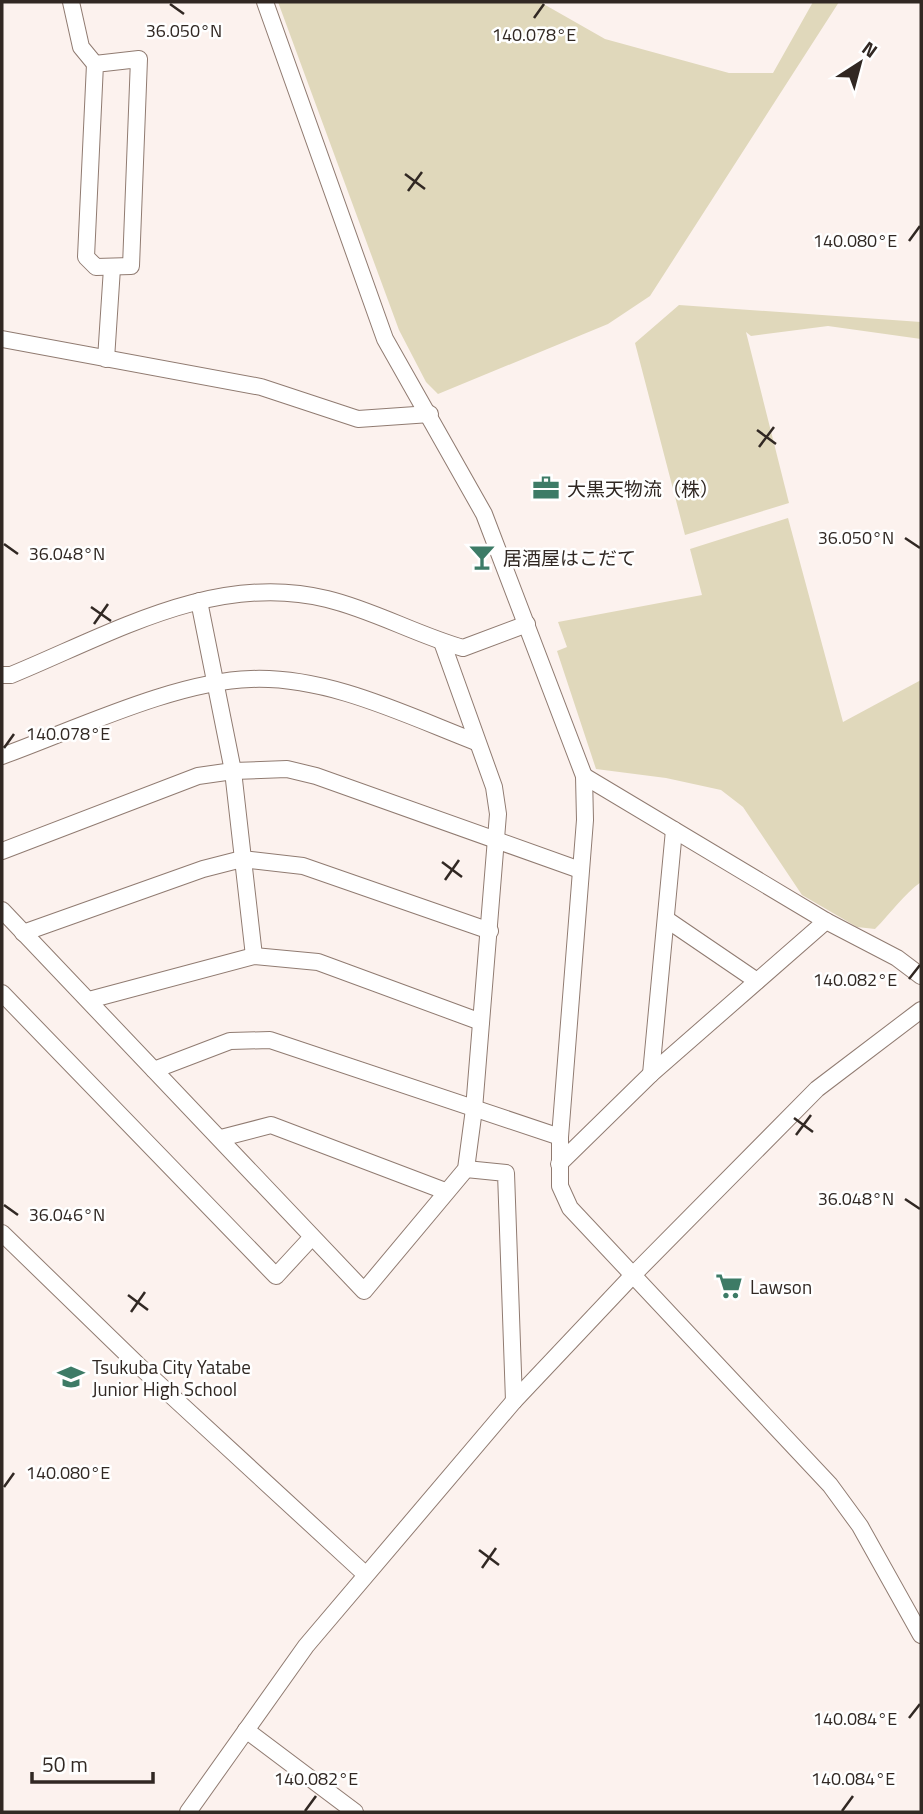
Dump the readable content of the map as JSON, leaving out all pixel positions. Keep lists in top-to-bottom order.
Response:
{
  "places": {
    "office": ["大黒天物流（株）"],
    "bar": ["居酒屋はこだて"],
    "supermarket": ["Lawson"],
    "school or university": ["Tsukuba City Yatabe Junior High School"]
  },
  "scale_bar": "50 m",
  "north": "top right",
  "coordinates": [
    "36.050°N",
    "140.078°E",
    "140.080°E",
    "36.048°N",
    "140.082°E",
    "36.046°N",
    "140.084°E"
  ]
}
